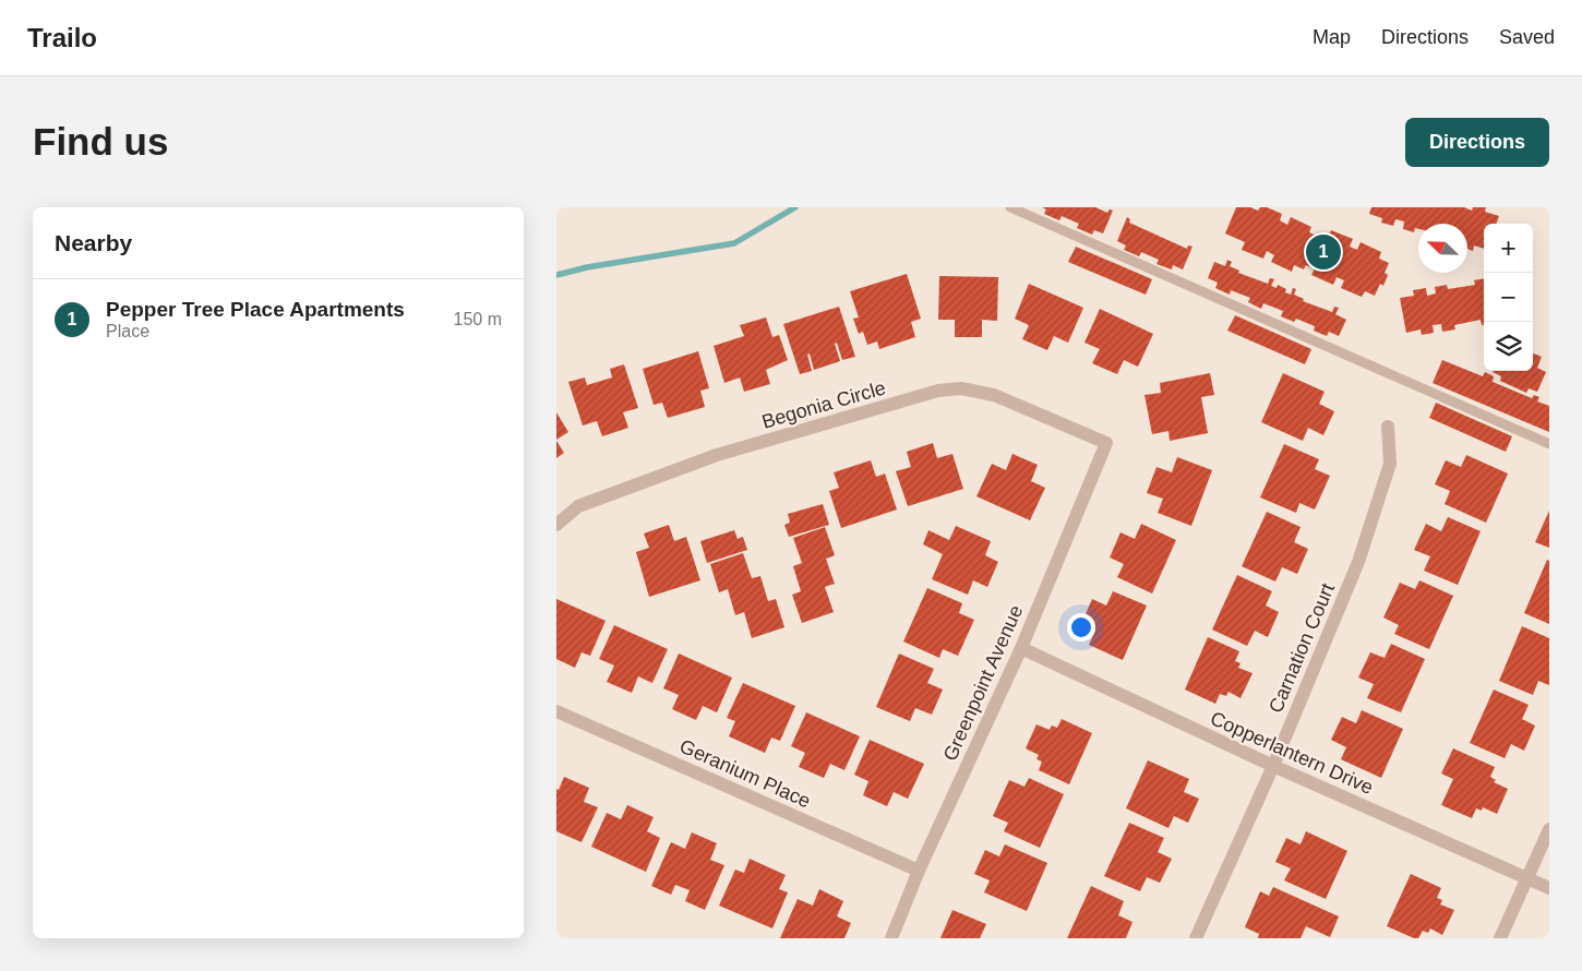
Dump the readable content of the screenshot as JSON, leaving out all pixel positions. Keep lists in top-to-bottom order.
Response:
{
  "streets": {
    "street": [
      "Begonia Circle",
      "Carnation Court",
      "Greenpoint Avenue",
      "Copperlantern Drive",
      "Geranium Place"
    ]
  },
  "crossings": [
    ["Begonia Circle", "Greenpoint Avenue"],
    ["Carnation Court", "Copperlantern Drive"],
    ["Greenpoint Avenue", "Copperlantern Drive"],
    ["Greenpoint Avenue", "Geranium Place"]
  ],
  "north": "top left",
  "page": {
    "header": "Trailo",
    "nav": ["Map", "Directions", "Saved"],
    "buttons": "Directions",
    "title": "Find us",
    "heading": "Nearby",
    "map_buttons": ["+", "−"],
    "pins": "1",
    "list": [
      {
        "mark": "1",
        "name": "Pepper Tree Place Apartments",
        "note": "Place",
        "value": "150 m"
      }
    ]
  }
}
